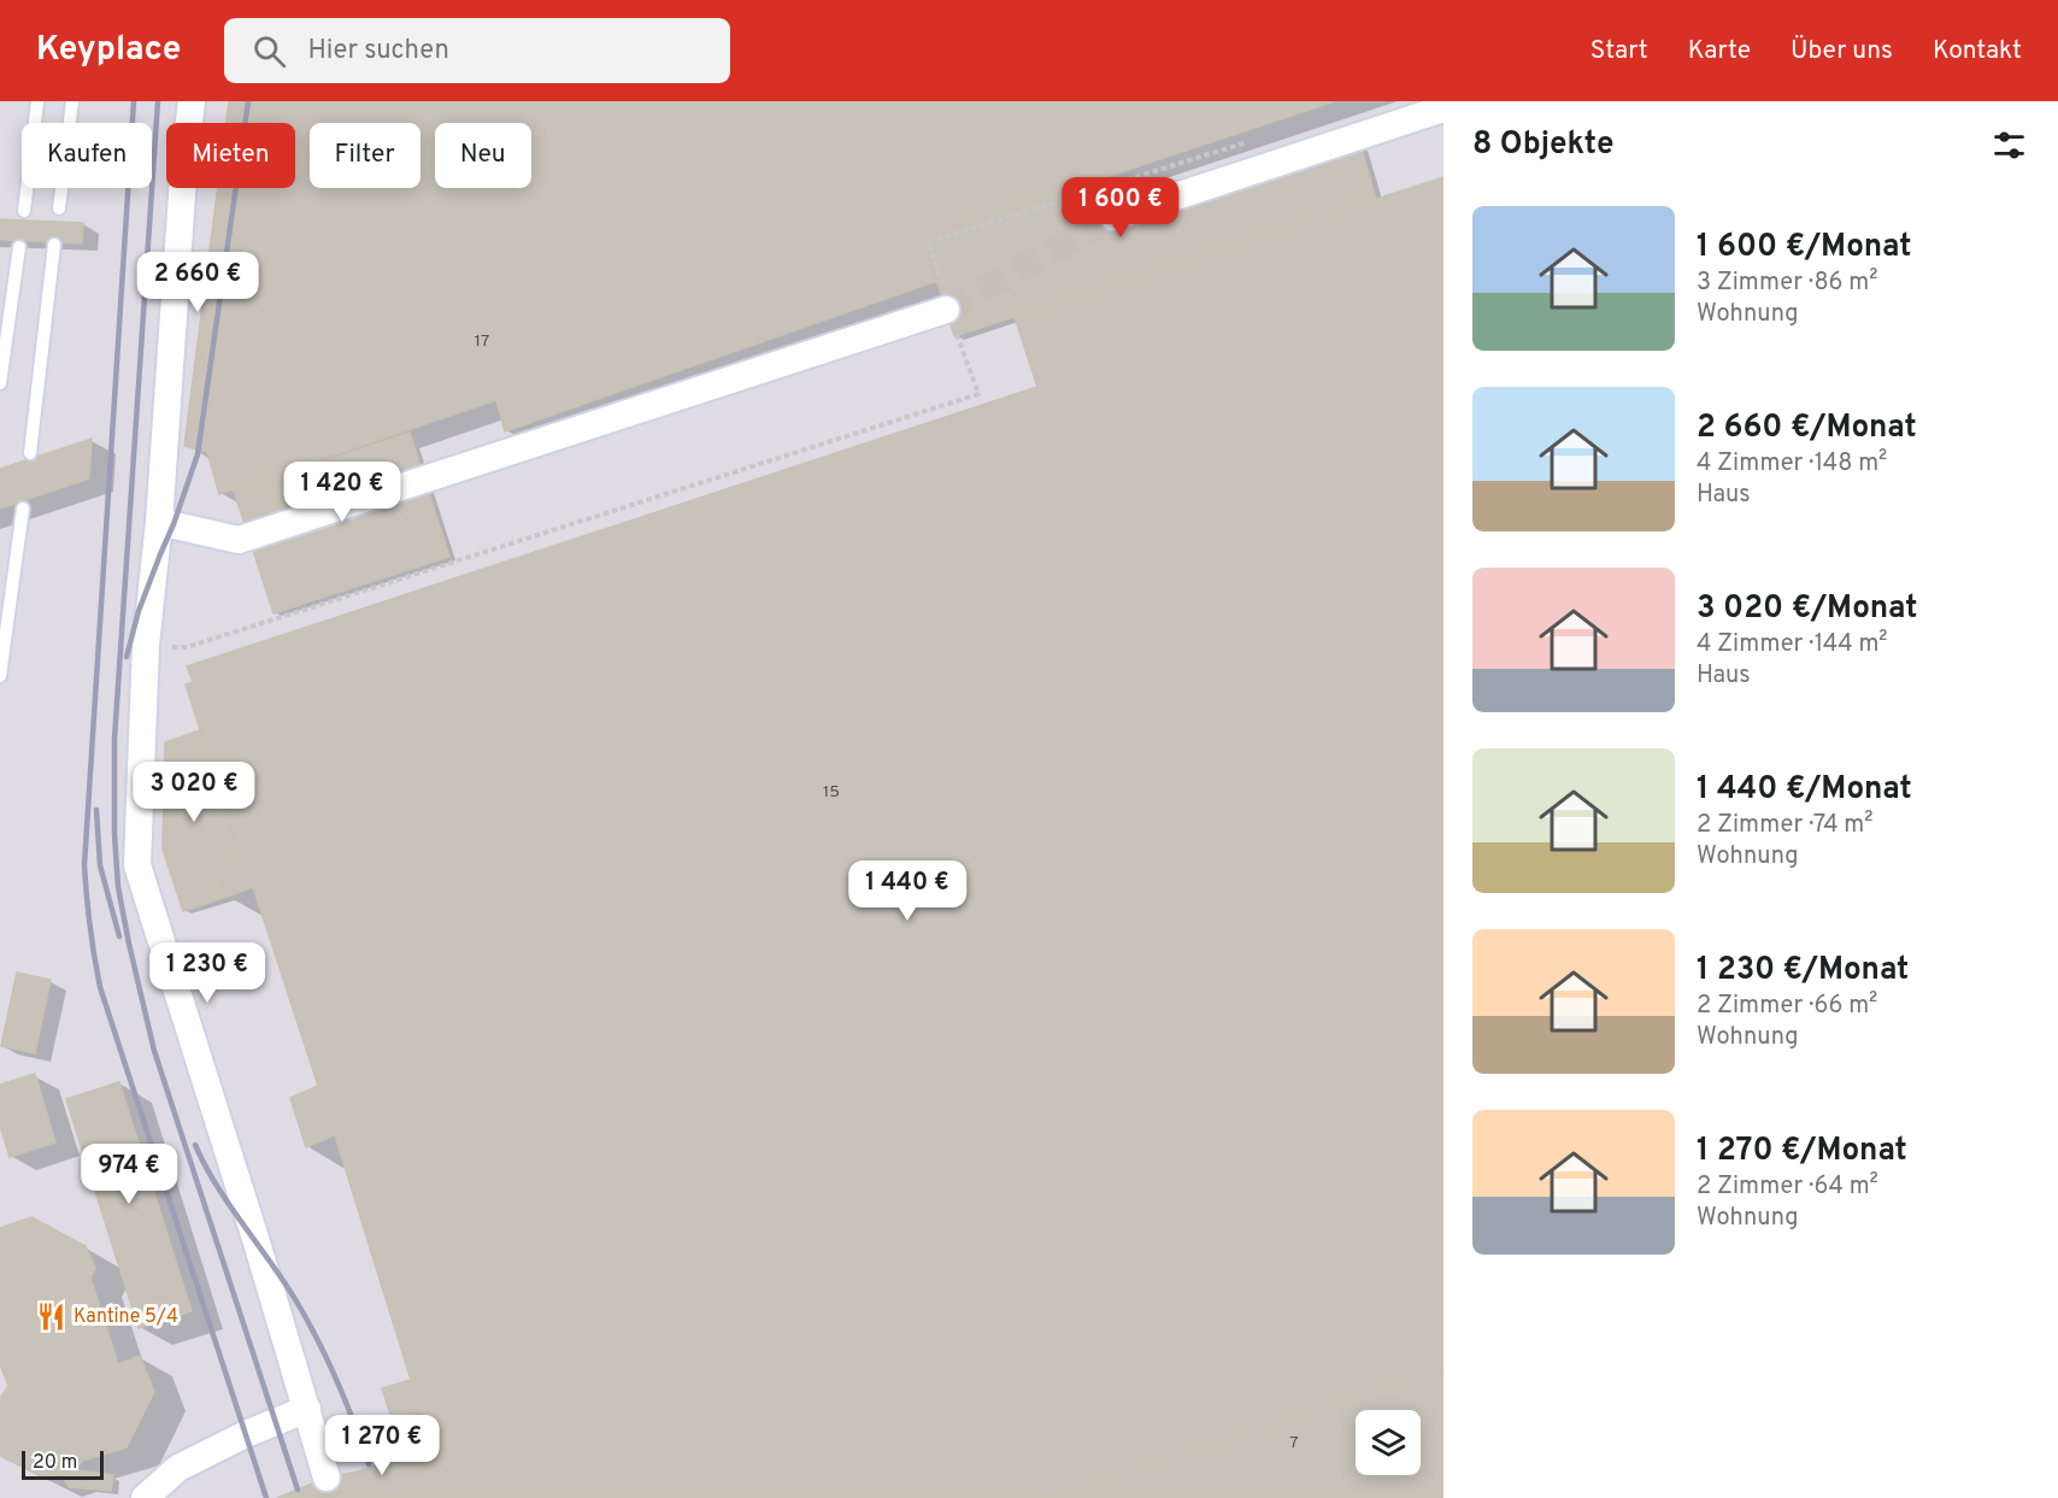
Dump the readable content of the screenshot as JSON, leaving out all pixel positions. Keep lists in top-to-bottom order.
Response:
{
  "places": {
    "restaurant": ["Kantine 5/4"]
  },
  "house_numbers": ["17", "15", "7"],
  "scale_bar": "20 m",
  "page": {
    "header": "Keyplace",
    "search": "Hier suchen",
    "nav": [
      "Start",
      "Karte",
      "Über uns",
      "Kontakt"
    ],
    "heading": "8 Objekte",
    "chip": [
      "Kaufen",
      "Mieten",
      "Filter",
      "Neu"
    ],
    "price": [
      "1 600 €",
      "2 660 €",
      "1 420 €",
      "3 020 €",
      "1 440 €",
      "1 230 €",
      "974 €",
      "1 270 €"
    ],
    "list": [
      {
        "name": "1 600 €/Monat",
        "note": "3 Zimmer · 86 m² · Wohnung"
      },
      {
        "name": "2 660 €/Monat",
        "note": "4 Zimmer · 148 m² · Haus"
      },
      {
        "name": "3 020 €/Monat",
        "note": "4 Zimmer · 144 m² · Haus"
      },
      {
        "name": "1 440 €/Monat",
        "note": "2 Zimmer · 74 m² · Wohnung"
      },
      {
        "name": "1 230 €/Monat",
        "note": "2 Zimmer · 66 m² · Wohnung"
      },
      {
        "name": "1 270 €/Monat",
        "note": "2 Zimmer · 64 m² · Wohnung"
      }
    ],
    "scale": "20 m"
  }
}
